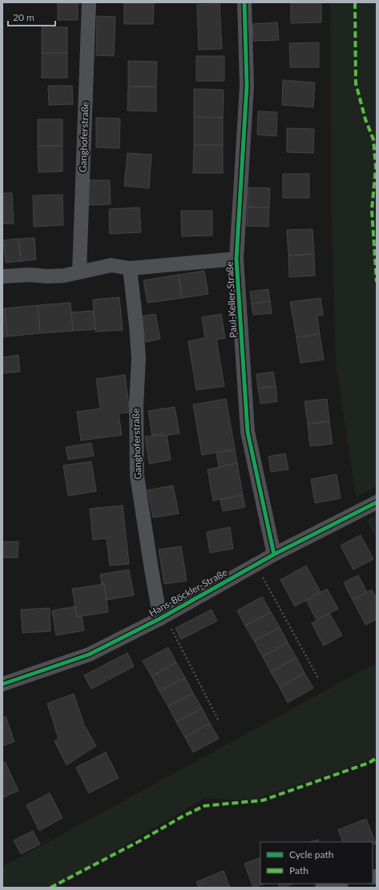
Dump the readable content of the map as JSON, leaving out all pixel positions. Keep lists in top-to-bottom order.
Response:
{
  "streets": {
    "street": ["Ganghoferstraße", "Paul-Keller-Straße", "Hans-Böckler-Straße"]
  },
  "crossings": [
    ["Ganghoferstraße", "Hans-Böckler-Straße"],
    ["Paul-Keller-Straße", "Hans-Böckler-Straße"]
  ],
  "legend": ["Cycle path", "Path"],
  "scale_bar": "20 m"
}
